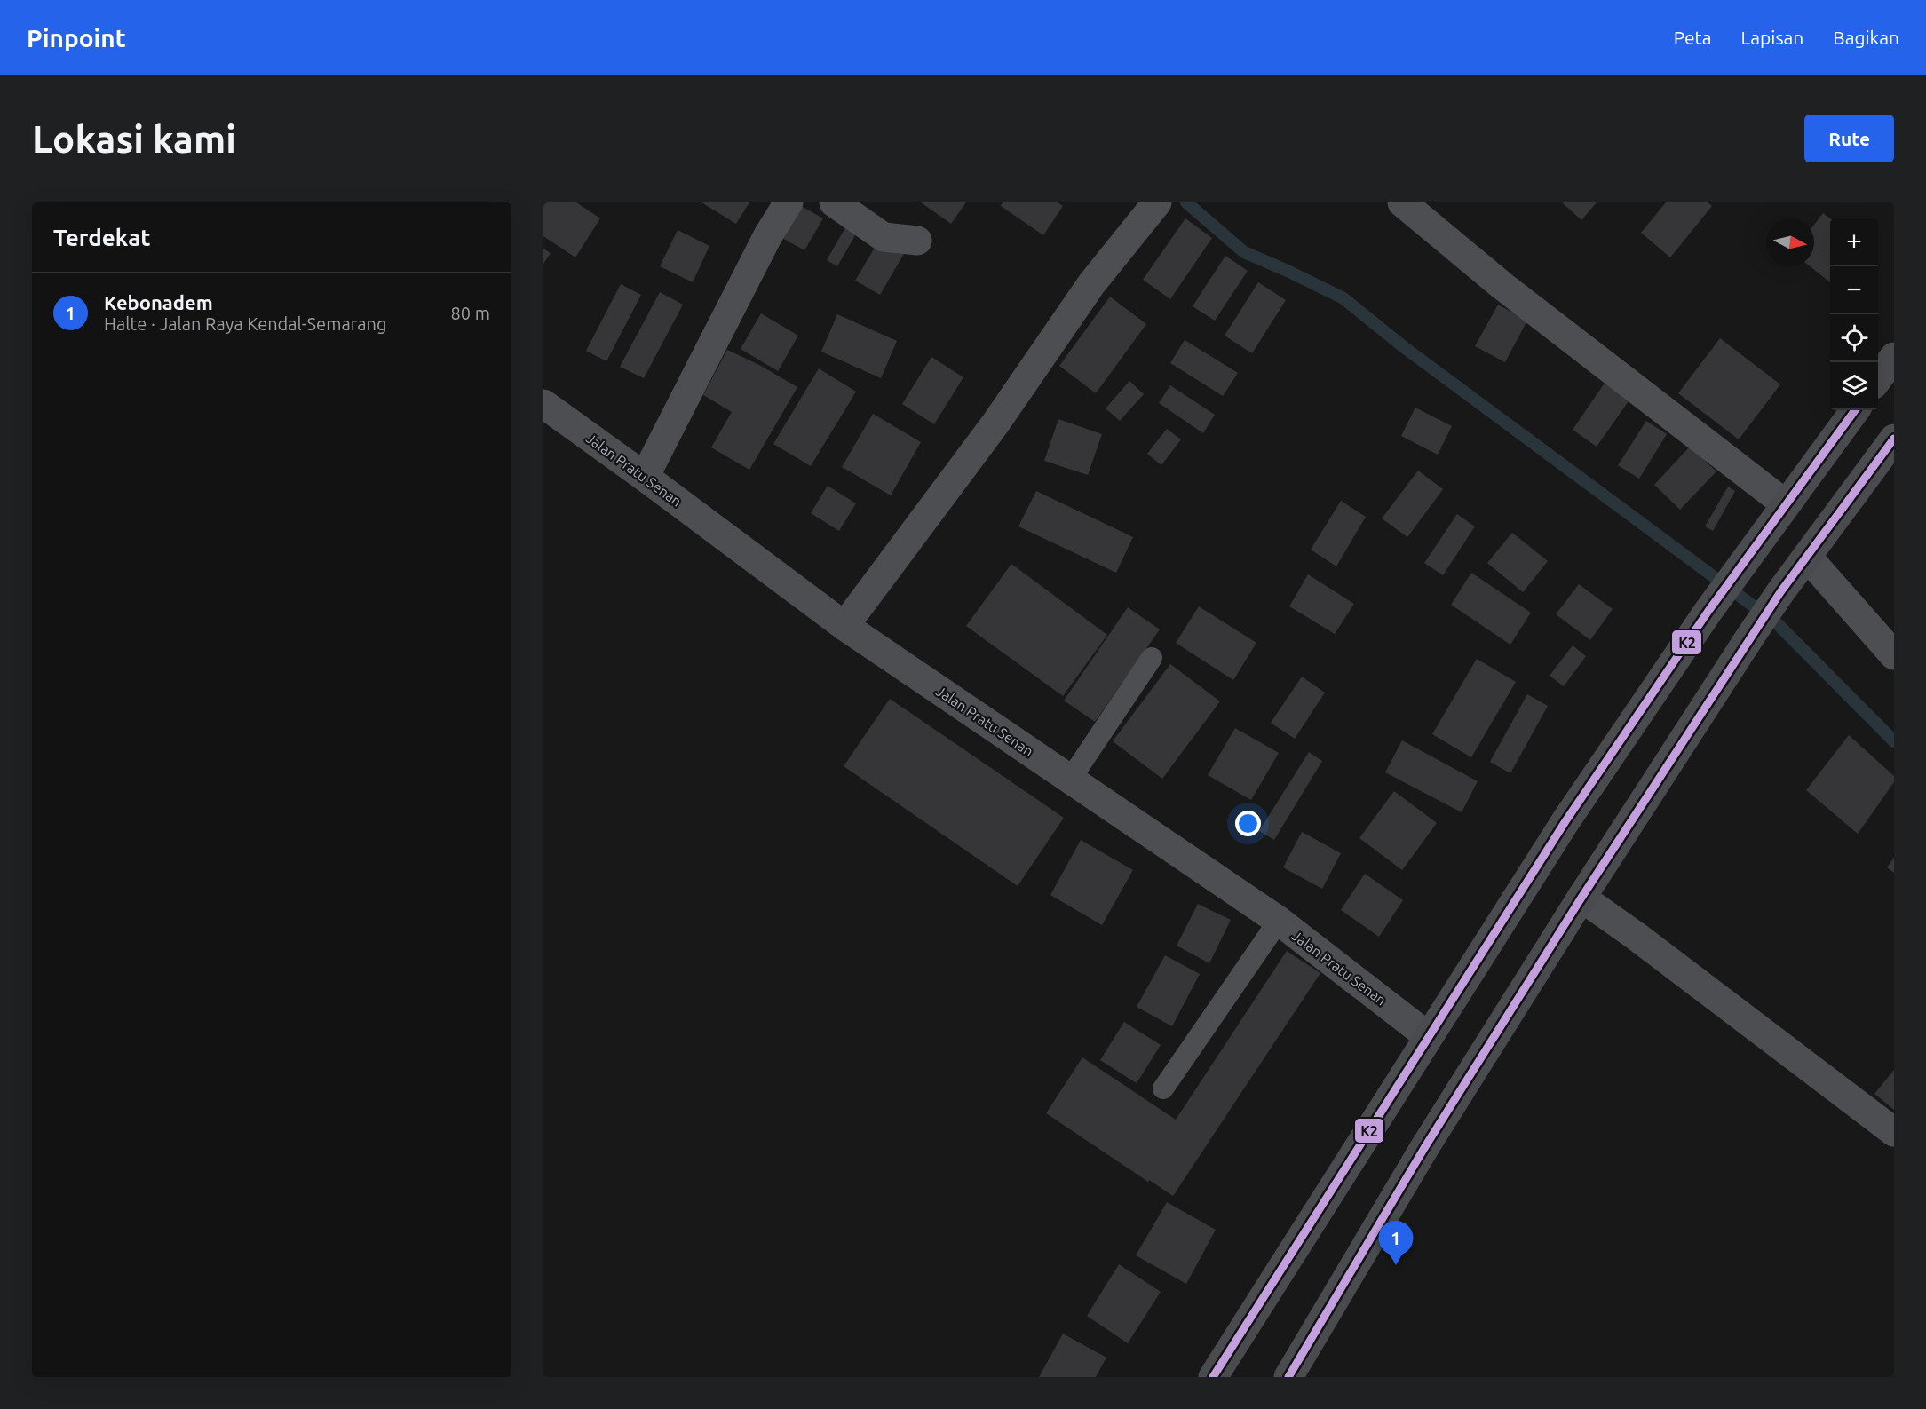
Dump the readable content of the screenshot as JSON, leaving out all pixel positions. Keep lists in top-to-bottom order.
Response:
{
  "streets": {
    "street": ["Jalan Pratu Senan"]
  },
  "lines": ["transit line K2"],
  "north": "right",
  "page": {
    "header": "Pinpoint",
    "nav": ["Peta", "Lapisan", "Bagikan"],
    "buttons": "Rute",
    "title": "Lokasi kami",
    "heading": "Terdekat",
    "map_buttons": ["+", "−"],
    "list": [
      {
        "mark": "1",
        "name": "Kebonadem",
        "note": "Halte · Jalan Raya Kendal-Semarang",
        "value": "80 m"
      }
    ],
    "pins": "1"
  }
}
